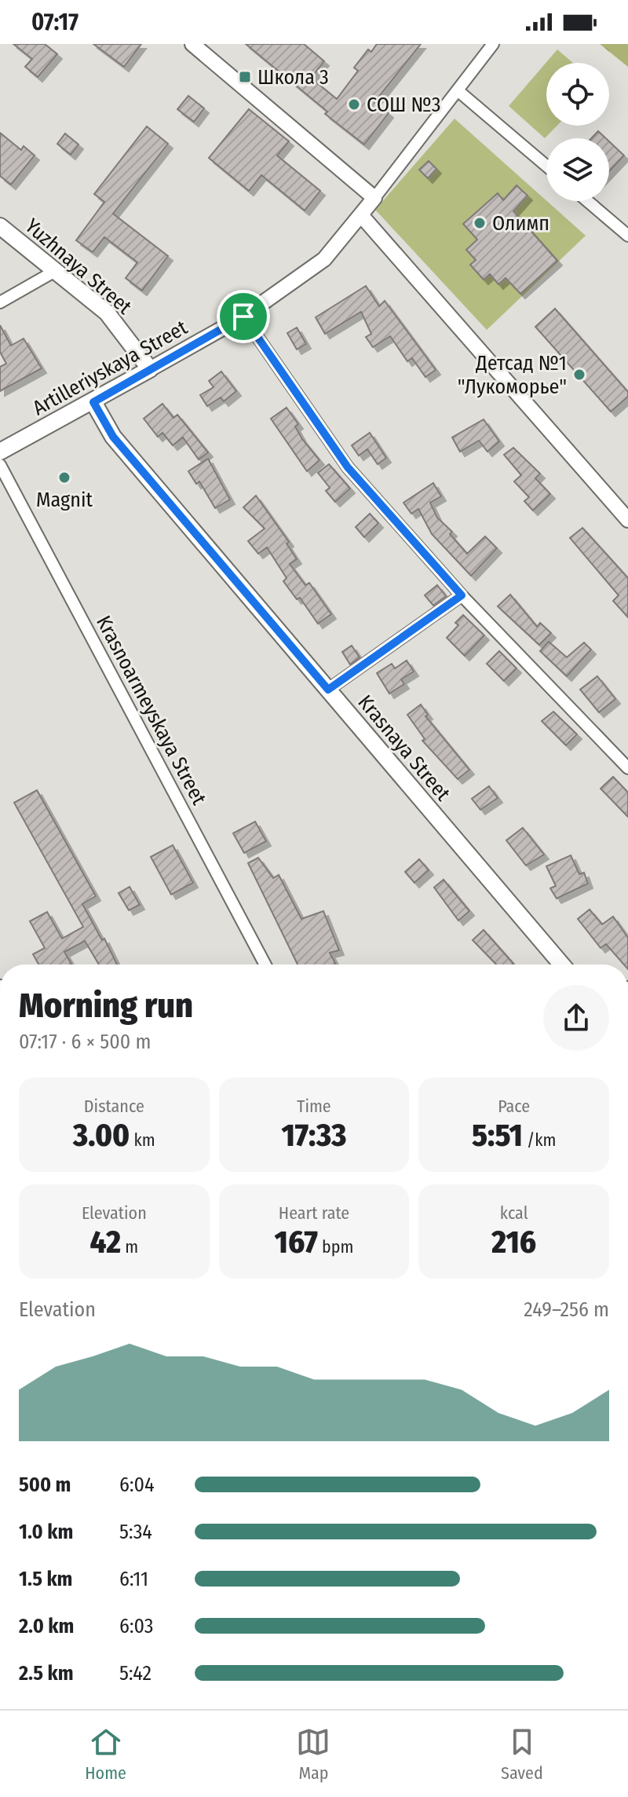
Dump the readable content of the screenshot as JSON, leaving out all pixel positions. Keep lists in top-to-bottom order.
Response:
{
  "streets": {
    "main road": ["Yuzhnaya Street", "Artilleriyskaya Street", "Krasnaya Street"],
    "street": ["Krasnoarmeyskaya Street"]
  },
  "crossings": [
    ["Yuzhnaya Street", "Artilleriyskaya Street"],
    ["Artilleriyskaya Street", "Krasnaya Street"]
  ],
  "places": {
    "transit": ["Школа 3"],
    "other": [
      "СОШ №3",
      "Олимп",
      "Детсад №1 \"Лукоморье\"",
      "Magnit"
    ]
  },
  "page": {
    "status": "07:17",
    "heading": ["Morning run", "07:17 · 6 × 500 m"],
    "stats": [
      ["Distance", "3.00 km"],
      ["Time", "17:33"],
      ["Pace", "5:51 /km"],
      ["Elevation", "42 m"],
      ["Heart rate", "167 bpm"],
      ["kcal", "216"]
    ],
    "chart": ["Elevation", "249–256 m"],
    "list": [
      {
        "name": "500 m",
        "note": "6:04"
      },
      {
        "name": "1.0 km",
        "note": "5:34"
      },
      {
        "name": "1.5 km",
        "note": "6:11"
      },
      {
        "name": "2.0 km",
        "note": "6:03"
      },
      {
        "name": "2.5 km",
        "note": "5:42"
      }
    ],
    "tabs": ["Home", "Map", "Saved"]
  }
}
